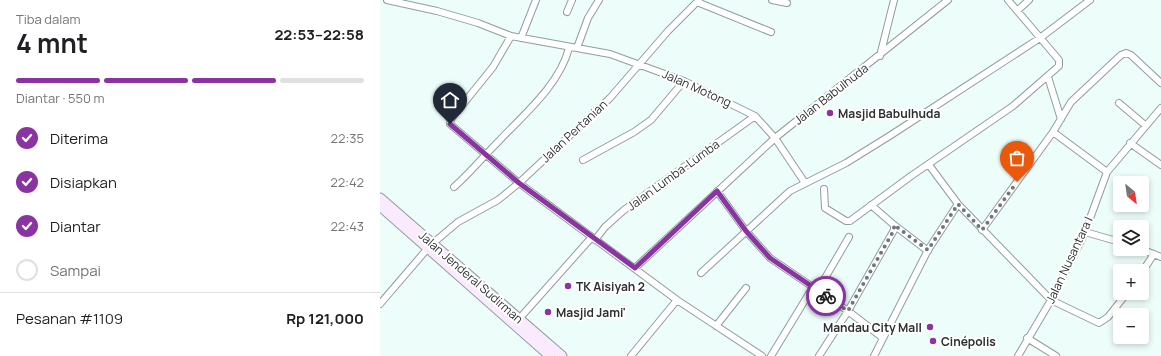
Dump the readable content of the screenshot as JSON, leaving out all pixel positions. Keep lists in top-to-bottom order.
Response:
{
  "streets": {
    "street": [
      "Jalan Motong",
      "Jalan Babulhuda",
      "Jalan Pertanian",
      "Jalan Lumba-Lumba",
      "Jalan Nusantara I",
      "Jalan Jenderal Sudirman"
    ]
  },
  "crossings": [
    ["Jalan Motong", "Jalan Babulhuda"],
    ["Jalan Motong", "Jalan Pertanian"],
    ["Jalan Motong", "Jalan Lumba-Lumba"],
    ["Jalan Pertanian", "Jalan Jenderal Sudirman"],
    ["Jalan Lumba-Lumba", "Jalan Jenderal Sudirman"]
  ],
  "places": [
    "Masjid Babulhuda",
    "TK Aisiyah 2",
    "Masjid Jami'",
    "Mandau City Mall",
    "Cinépolis"
  ],
  "north": "bottom right",
  "page": {
    "heading": ["4 mnt", "Tiba dalam", "22:53–22:58"],
    "panel": ["Pesanan #1109", "Rp 121,000"],
    "bar": "Diantar · 550 m",
    "list": [
      ["Diterima", "22:35"],
      ["Disiapkan", "22:42"],
      ["Diantar", "22:43"],
      "Sampai"
    ],
    "map_buttons": ["+", "−"]
  }
}
